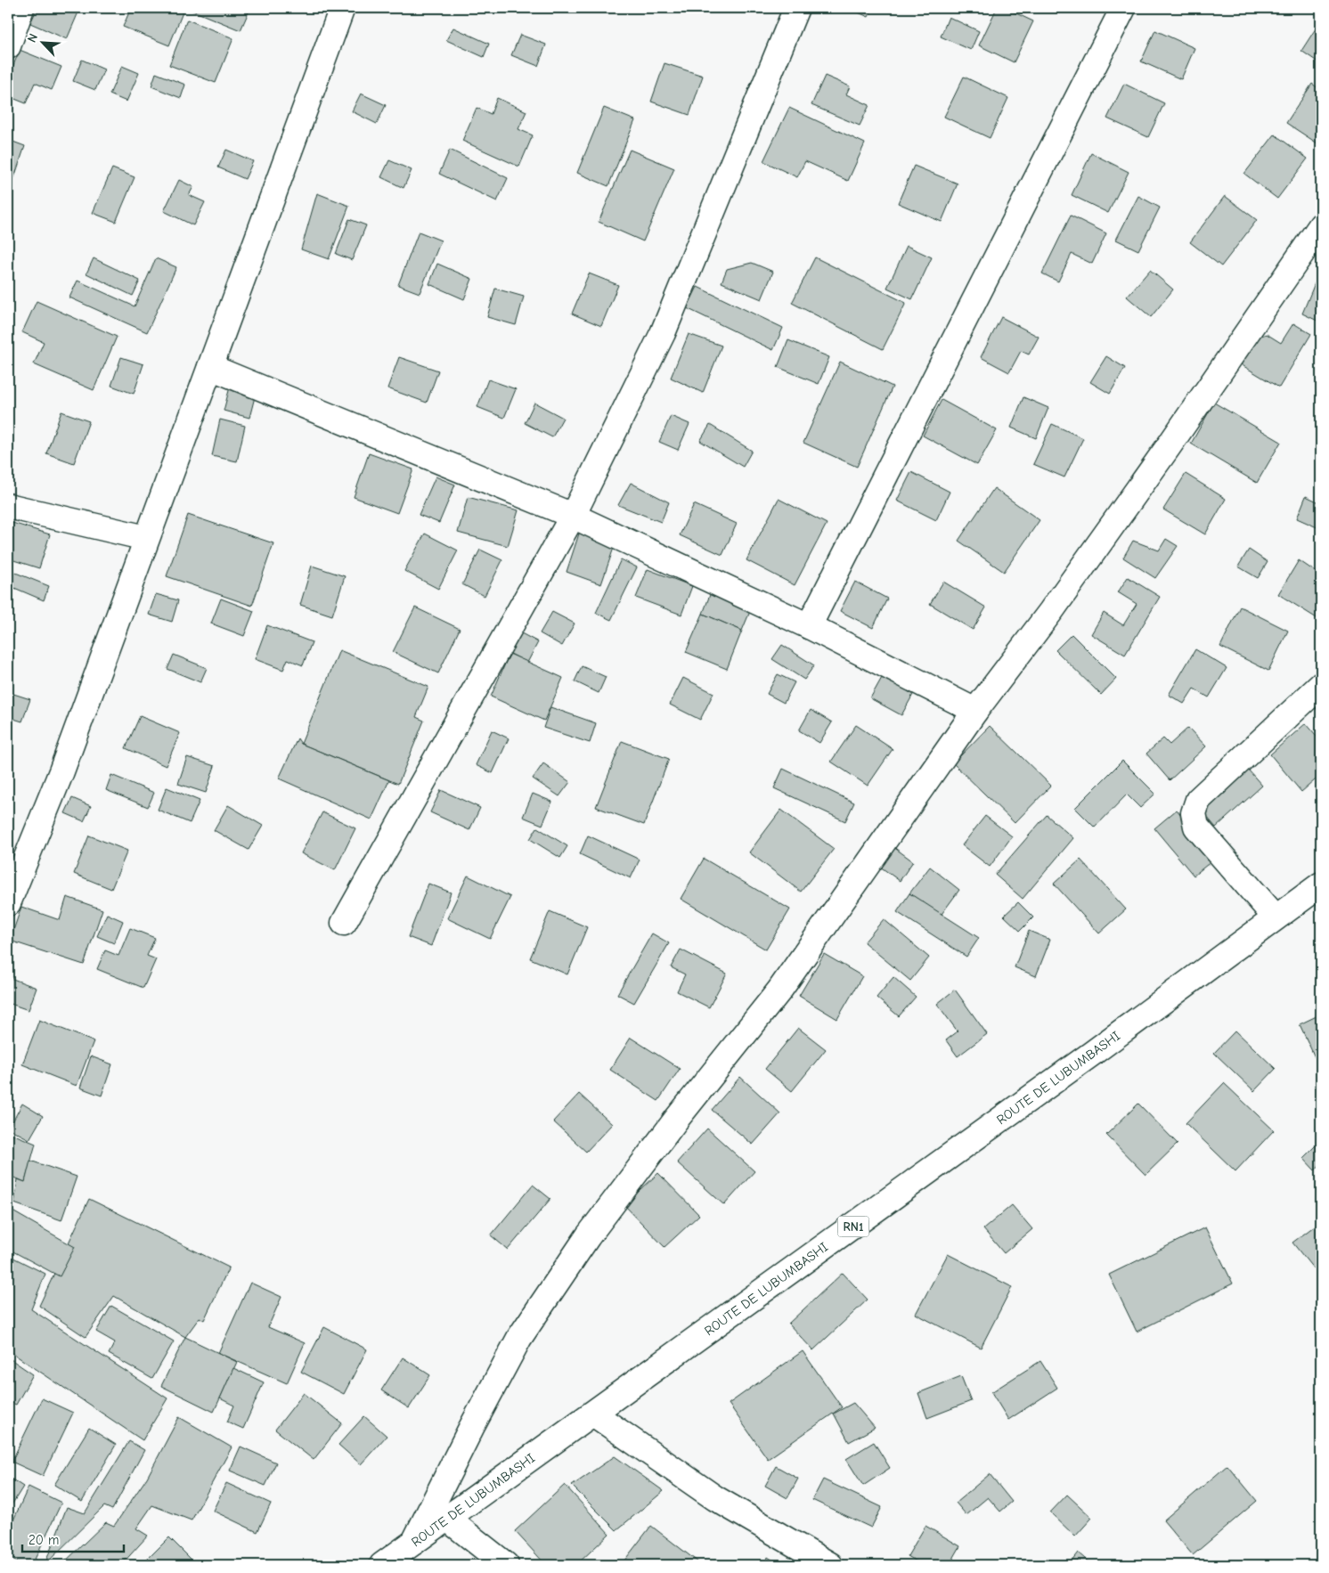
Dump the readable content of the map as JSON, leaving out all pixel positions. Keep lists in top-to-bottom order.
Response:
{
  "streets": {
    "main road": ["ROUTE DE LUBUMBASHI", "RN1"]
  },
  "scale_bar": "20 m",
  "north": "top left"
}
